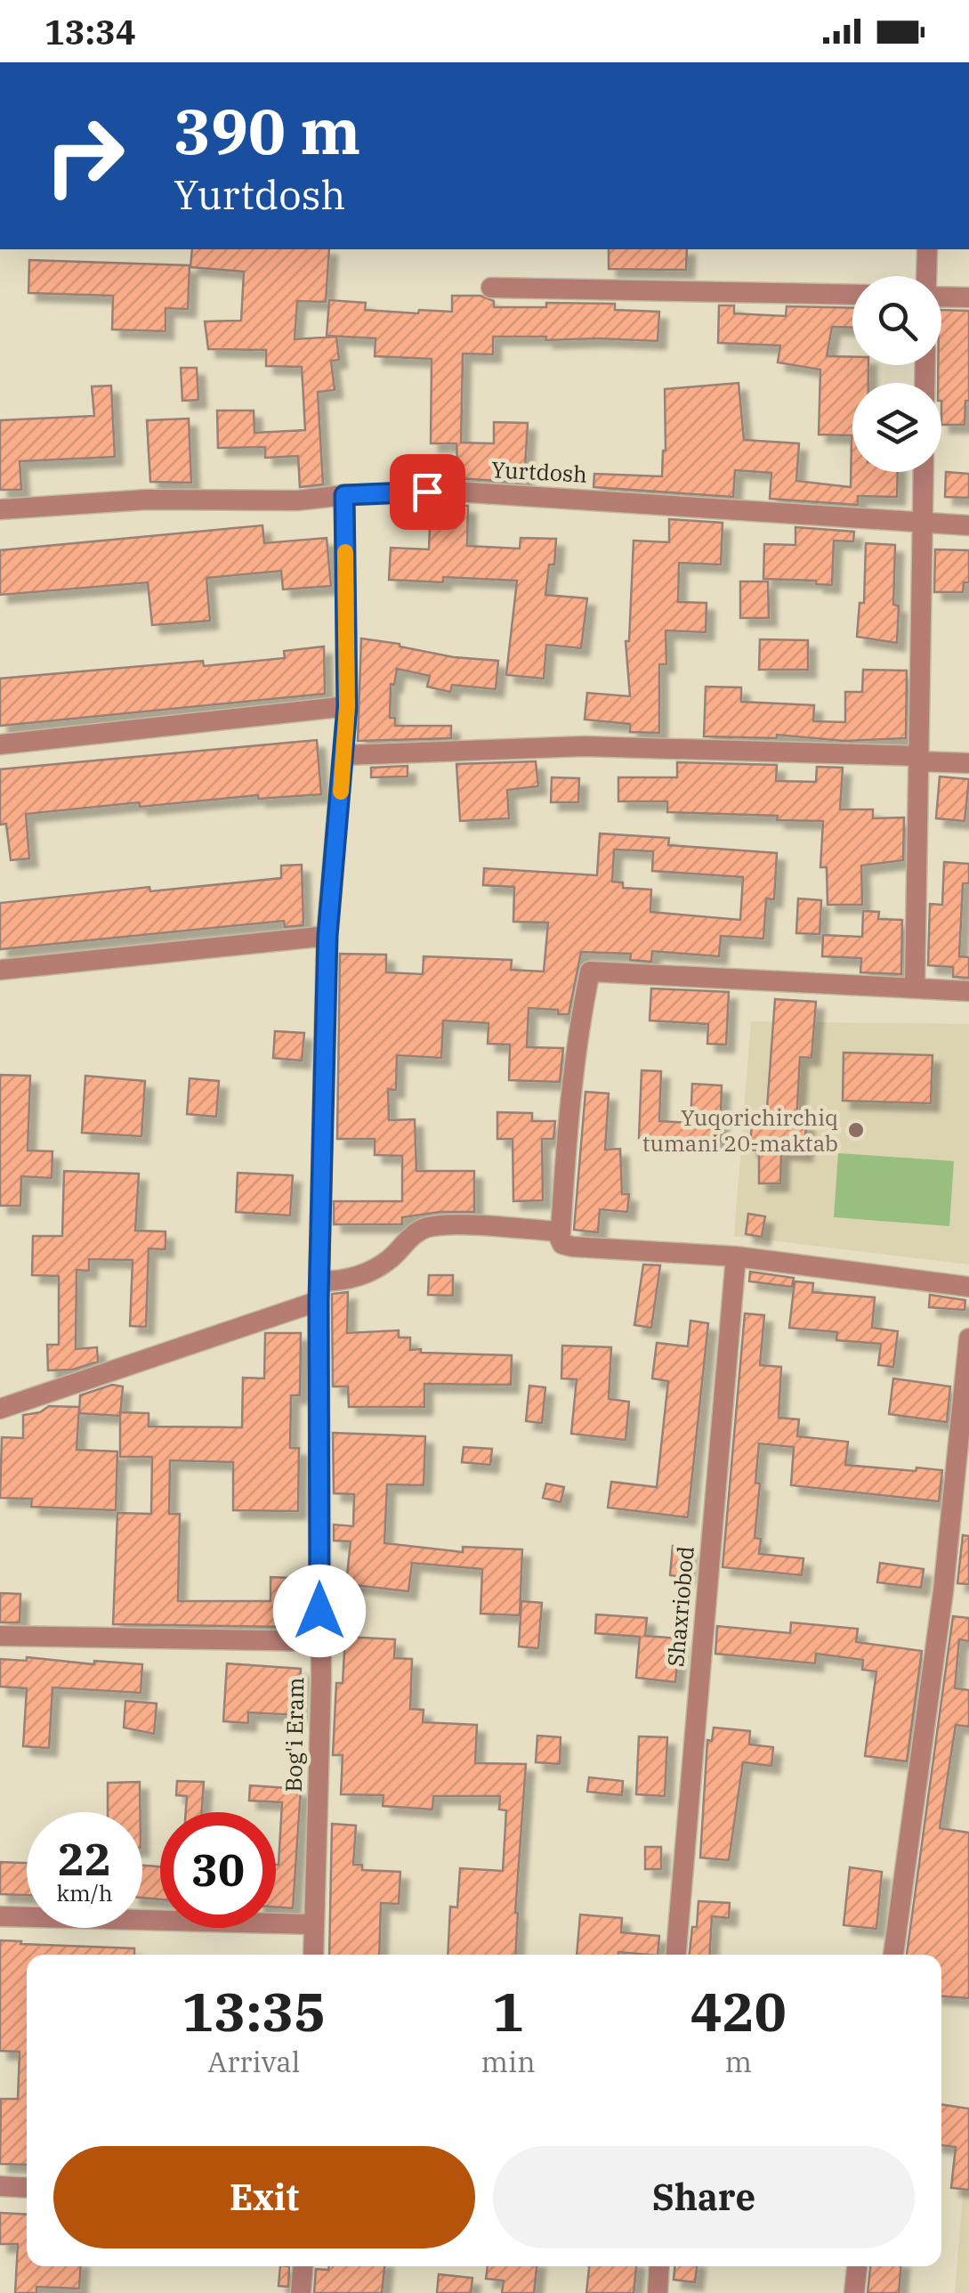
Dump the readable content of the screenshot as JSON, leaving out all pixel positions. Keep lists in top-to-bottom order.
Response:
{
  "streets": {
    "street": ["Yurtdosh", "Shaxriobod", "Bog'i Eram"]
  },
  "crossings": [
    ["Yurtdosh", "Bog'i Eram"]
  ],
  "places": ["Yuqorichirchiq tumani 20-maktab"],
  "page": {
    "status": "13:34",
    "turn": ["390 m", "Yurtdosh"],
    "speed": "22 km/h",
    "limit": "30",
    "eta": [
      "13:35",
      "Arrival",
      "1",
      "min",
      "420",
      "m"
    ],
    "buttons": ["Exit", "Share"]
  }
}
